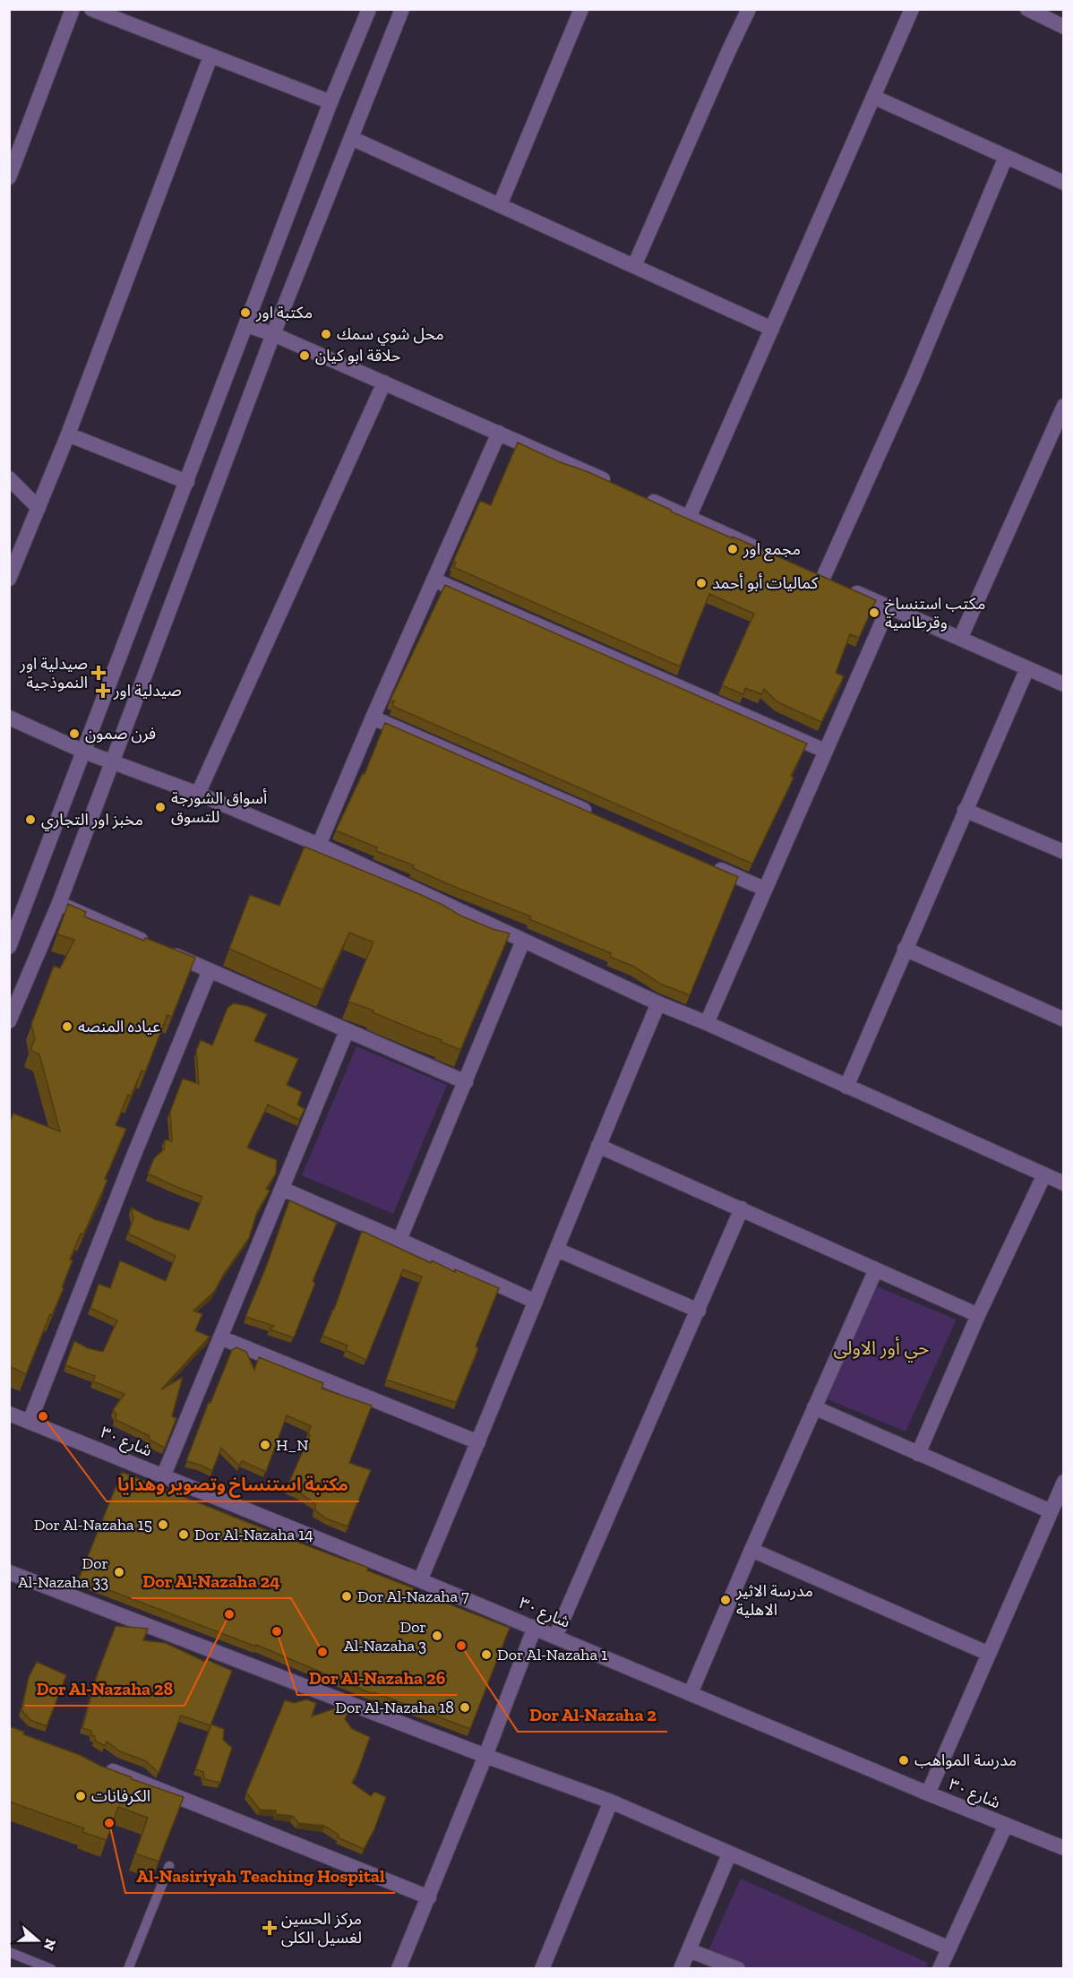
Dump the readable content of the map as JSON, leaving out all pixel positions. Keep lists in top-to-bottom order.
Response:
{
  "streets": {
    "street": ["شارع ٣٠"]
  },
  "districts": ["حي أور الاولى"],
  "places": {
    "other": [
      "مكتبة اور",
      "محل شوي سمك",
      "حلاقة ابو كيان",
      "مجمع اور",
      "كماليات أبو أحمد",
      "مكتب استنساخ وقرطاسية",
      "فرن صمون",
      "أسواق الشورجة للتسوق",
      "مخبز اور التجاري",
      "عياده المنصه",
      "مكتبة استنساخ وتصوير وهدايا",
      "H_N",
      "Dor Al-Nazaha 15",
      "Dor Al-Nazaha 14",
      "Dor Al-Nazaha 33",
      "Dor Al-Nazaha 7",
      "مدرسة الاثير الاهلية",
      "Dor Al-Nazaha 28",
      "Dor Al-Nazaha 26",
      "Dor Al-Nazaha 3",
      "Dor Al-Nazaha 2",
      "Dor Al-Nazaha 24",
      "Dor Al-Nazaha 1",
      "Dor Al-Nazaha 18",
      "مدرسة المواهب",
      "الكرفانات",
      "Al-Nasiriyah Teaching Hospital"
    ],
    "health": ["صيدلية اور النموذجية", "صيدلية اور", "مركز الحسين لغسيل الكلى"]
  },
  "north": "right"
}
